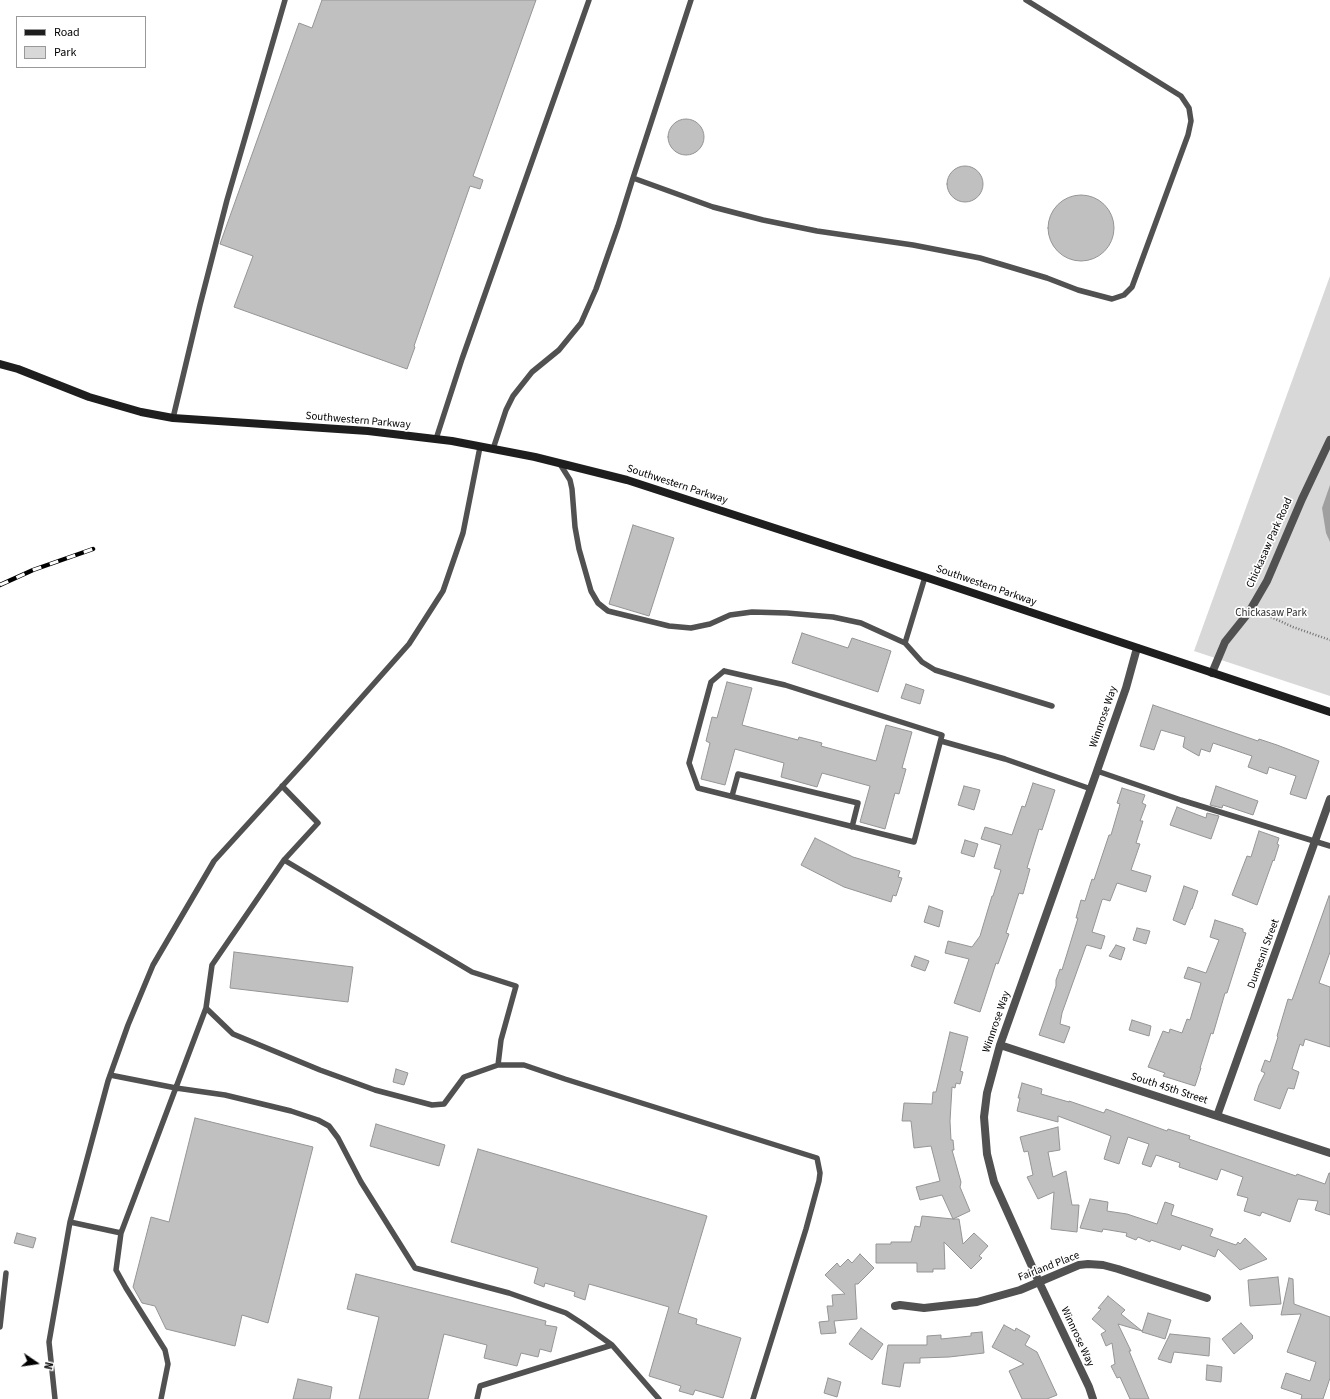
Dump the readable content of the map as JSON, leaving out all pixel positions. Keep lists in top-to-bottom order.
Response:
{
  "streets": {
    "street": [
      "Southwestern Parkway",
      "Chickasaw Park Road",
      "Winnrose Way",
      "Dumesnil Street",
      "South 45th Street",
      "Fairland Place"
    ]
  },
  "crossings": [
    ["Southwestern Parkway", "Chickasaw Park Road"],
    ["Southwestern Parkway", "Winnrose Way"],
    ["Winnrose Way", "South 45th Street"],
    ["Winnrose Way", "Fairland Place"],
    ["Dumesnil Street", "South 45th Street"]
  ],
  "parks": ["Chickasaw Park"],
  "legend": ["Road", "Park"],
  "north": "right"
}
